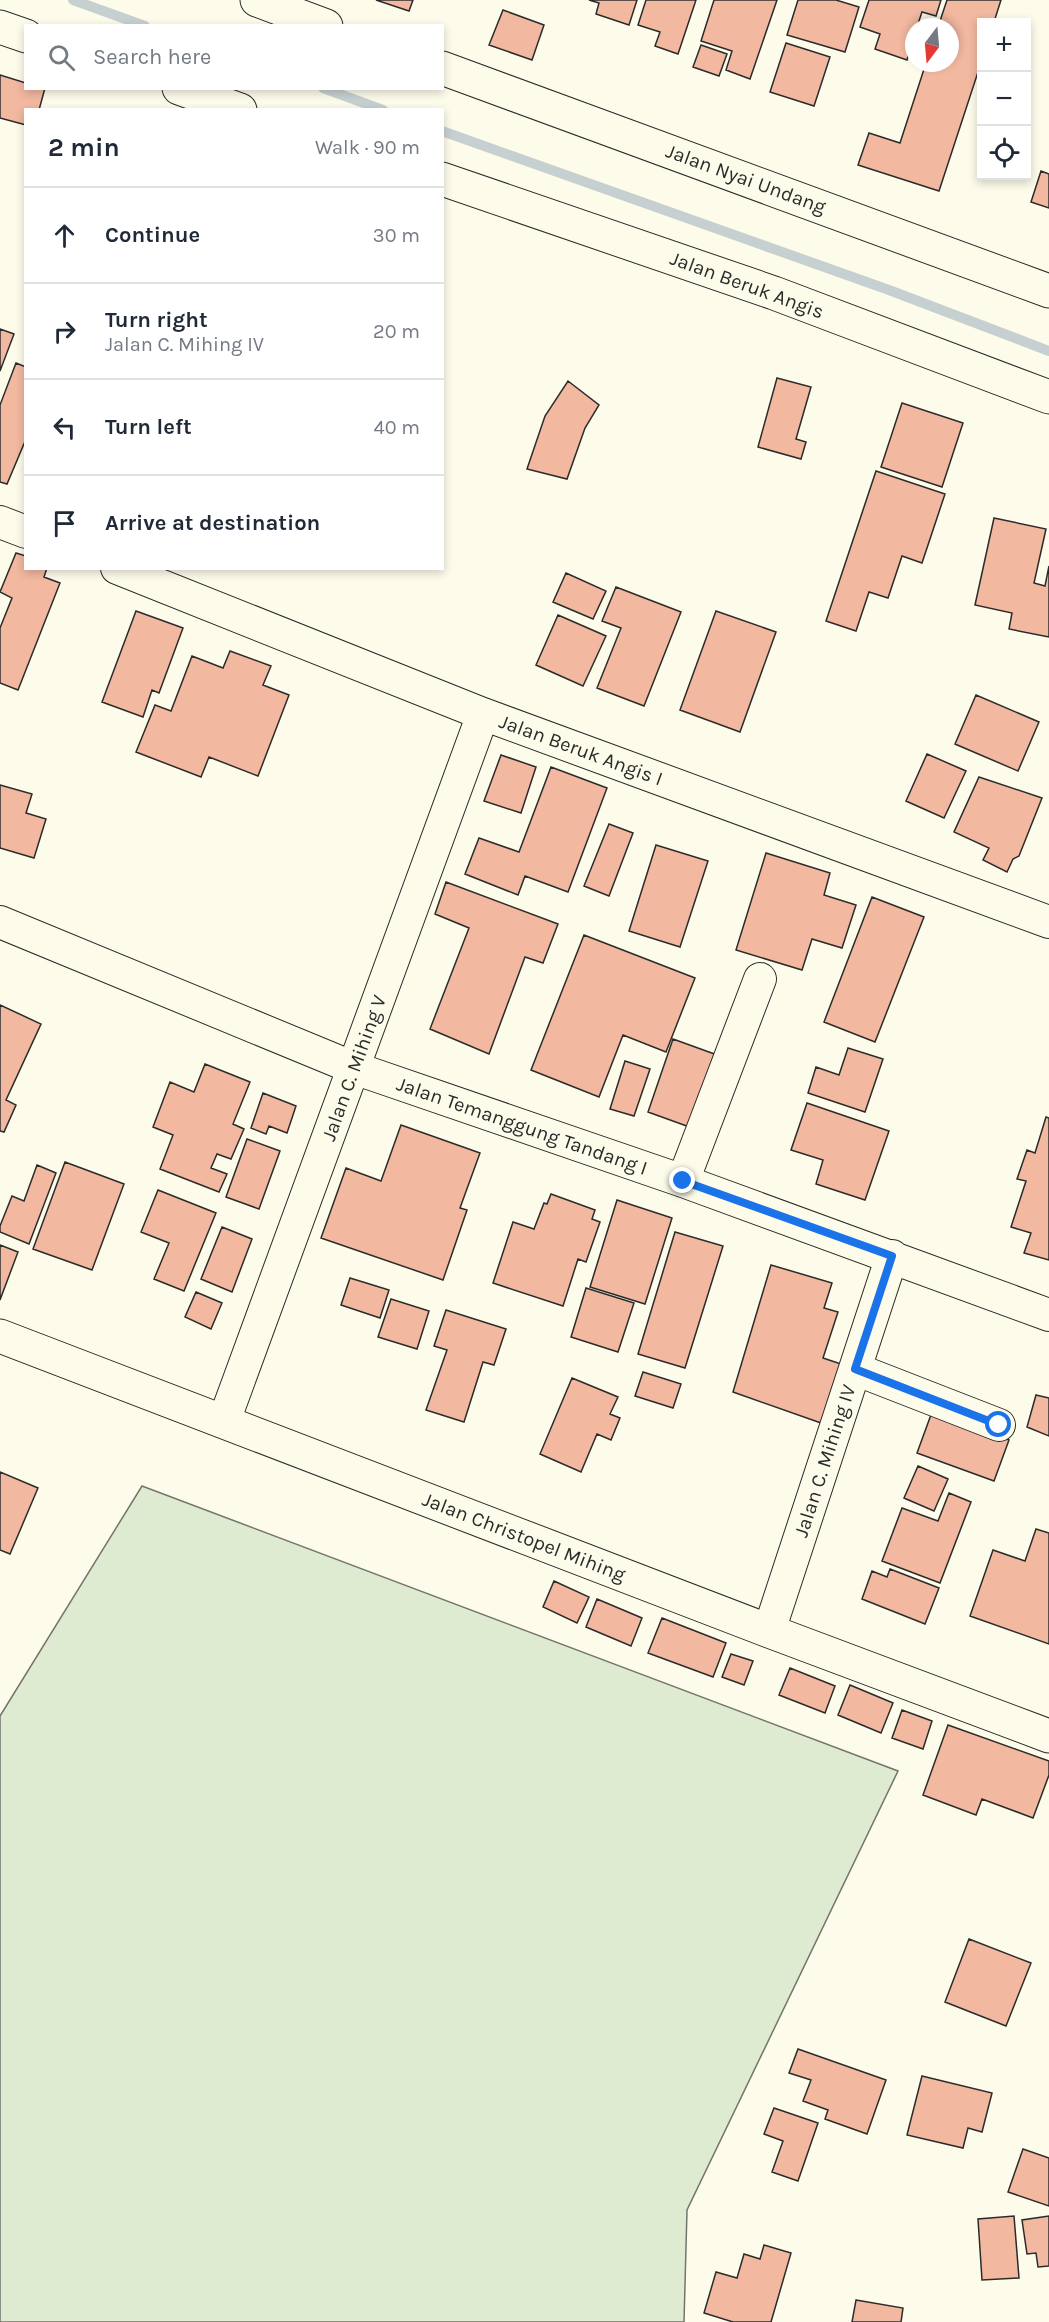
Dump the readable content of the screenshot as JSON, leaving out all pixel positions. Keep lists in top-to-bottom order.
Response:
{
  "streets": {
    "street": [
      "Jalan Nyai Undang",
      "Jalan Beruk Angis",
      "Jalan Beruk Angis I",
      "Jalan C. Mihing V",
      "Jalan Temanggung Tandang I",
      "Jalan C. Mihing IV",
      "Jalan Christopel Mihing"
    ]
  },
  "crossings": [
    ["Jalan Beruk Angis I", "Jalan C. Mihing V"],
    ["Jalan C. Mihing V", "Jalan Temanggung Tandang I"],
    ["Jalan C. Mihing V", "Jalan Christopel Mihing"],
    ["Jalan Temanggung Tandang I", "Jalan C. Mihing IV"],
    ["Jalan C. Mihing IV", "Jalan Christopel Mihing"]
  ],
  "north": "bottom",
  "page": {
    "map_buttons": ["+", "−"],
    "search": "Search here",
    "heading": ["2 min", "Walk · 90 m"],
    "list": [
      ["Continue", "30 m"],
      ["Turn right", "Jalan C. Mihing IV", "20 m"],
      ["Turn left", "40 m"],
      "Arrive at destination"
    ]
  }
}
